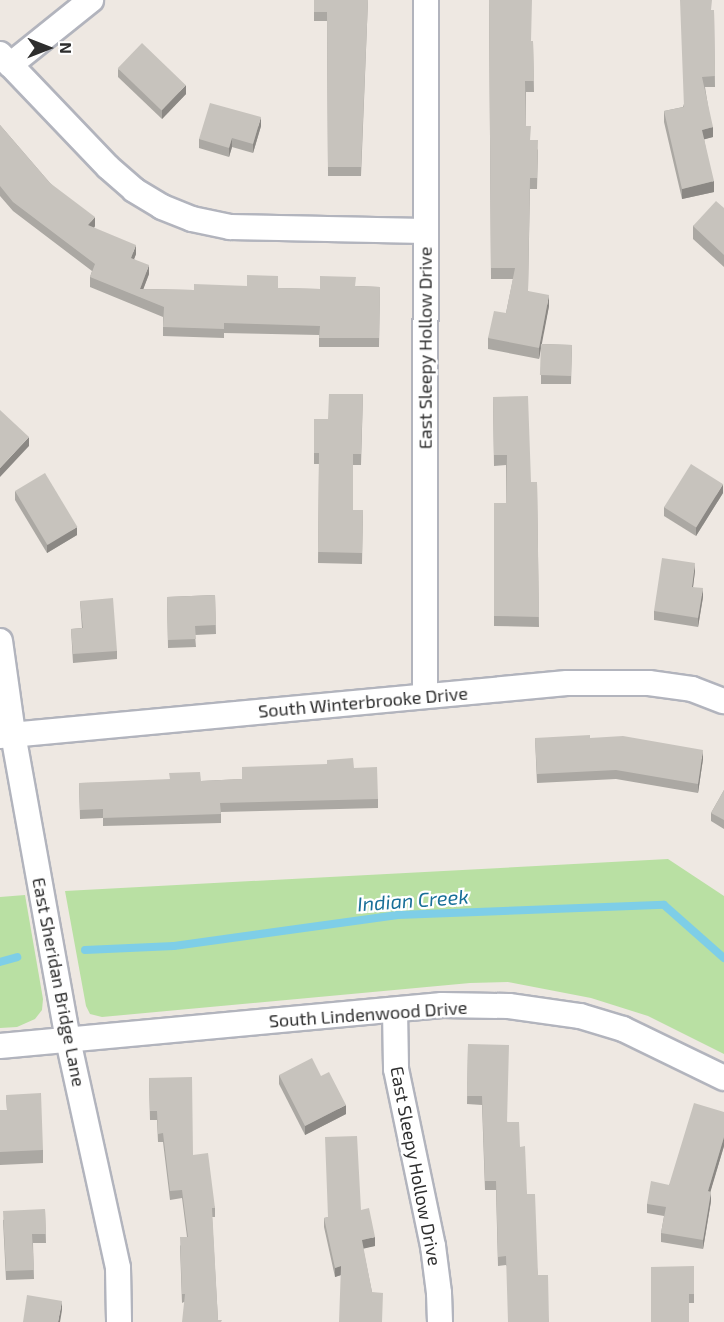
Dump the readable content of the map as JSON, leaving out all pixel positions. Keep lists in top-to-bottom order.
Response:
{
  "streets": {
    "street": [
      "East Sleepy Hollow Drive",
      "South Winterbrooke Drive",
      "East Sheridan Bridge Lane",
      "South Lindenwood Drive"
    ]
  },
  "crossings": [
    ["East Sleepy Hollow Drive", "South Winterbrooke Drive"],
    ["East Sleepy Hollow Drive", "South Lindenwood Drive"],
    ["South Winterbrooke Drive", "East Sheridan Bridge Lane"],
    ["East Sheridan Bridge Lane", "South Lindenwood Drive"]
  ],
  "water": ["Indian Creek"],
  "north": "right"
}
